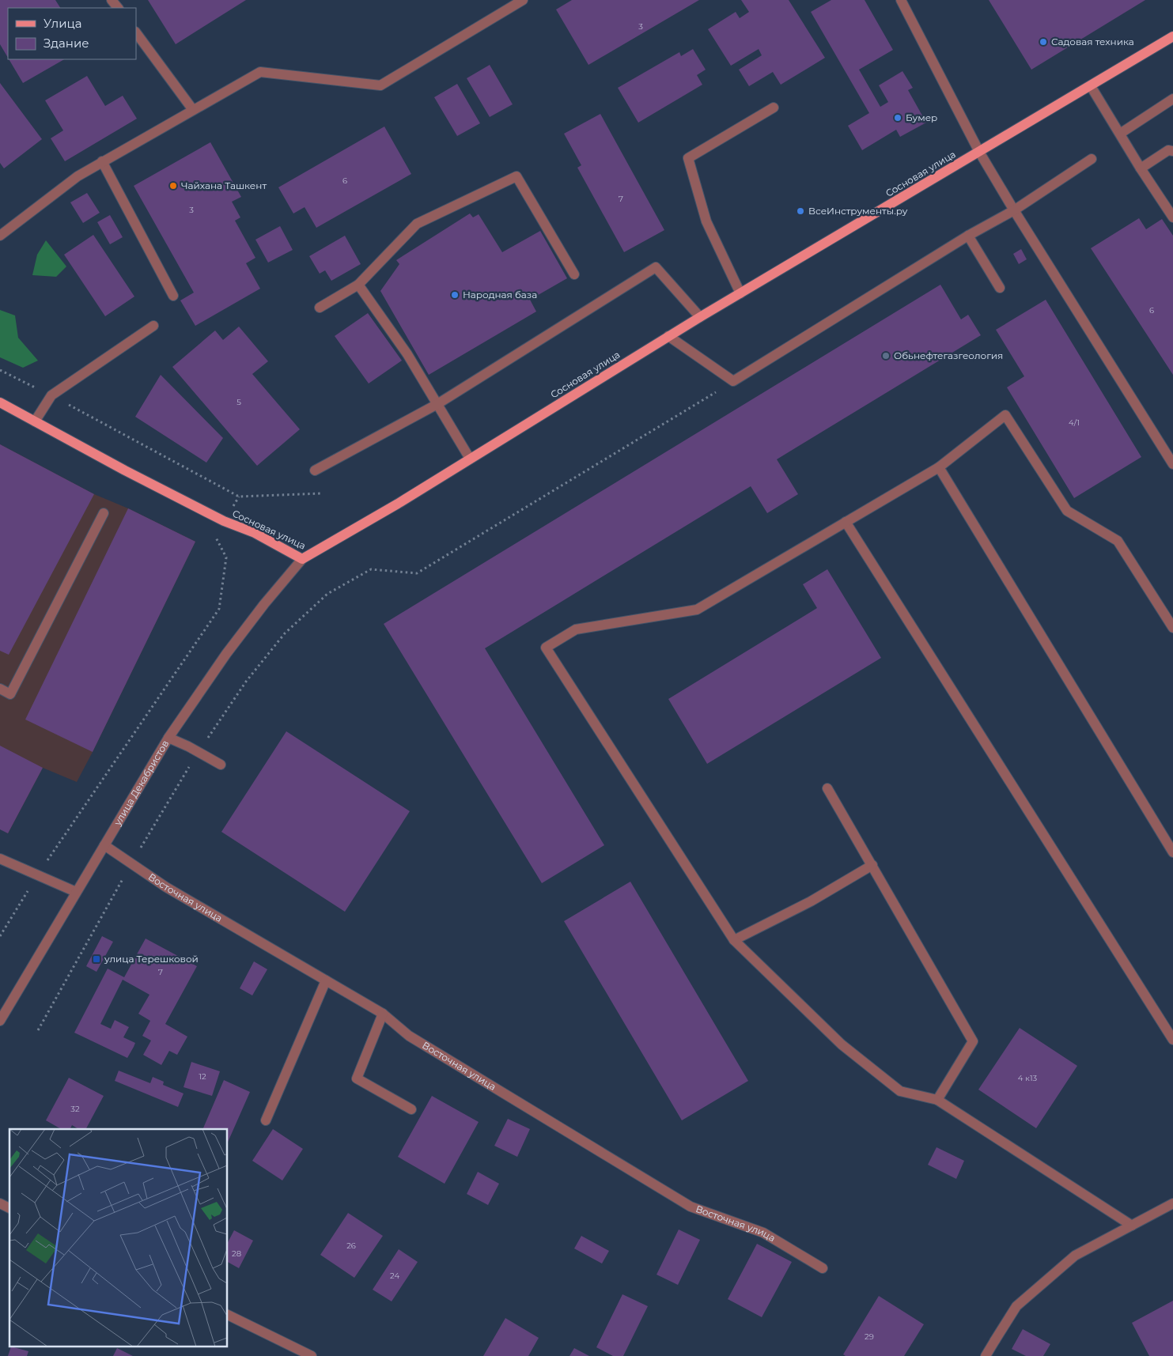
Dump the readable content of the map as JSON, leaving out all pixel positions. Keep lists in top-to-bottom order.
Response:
{
  "streets": {
    "main road": ["Сосновая улица"],
    "street": ["улица Декабристов", "Восточная улица"]
  },
  "crossings": [
    ["Сосновая улица", "улица Декабристов"],
    ["улица Декабристов", "Восточная улица"]
  ],
  "places": {
    "other": [
      "Садовая техника",
      "Бумер",
      "Чайхана Ташкент",
      "ВсеИнструменты.ру",
      "Народная база",
      "Обьнефтегазгеология"
    ],
    "transit": ["улица Терешковой"]
  },
  "house_numbers": [
    "3",
    "6",
    "7",
    "3",
    "6",
    "5",
    "4/1",
    "7",
    "12",
    "4 к13",
    "32",
    "26",
    "28",
    "24",
    "29"
  ],
  "legend": ["Улица", "Здание"]
}
